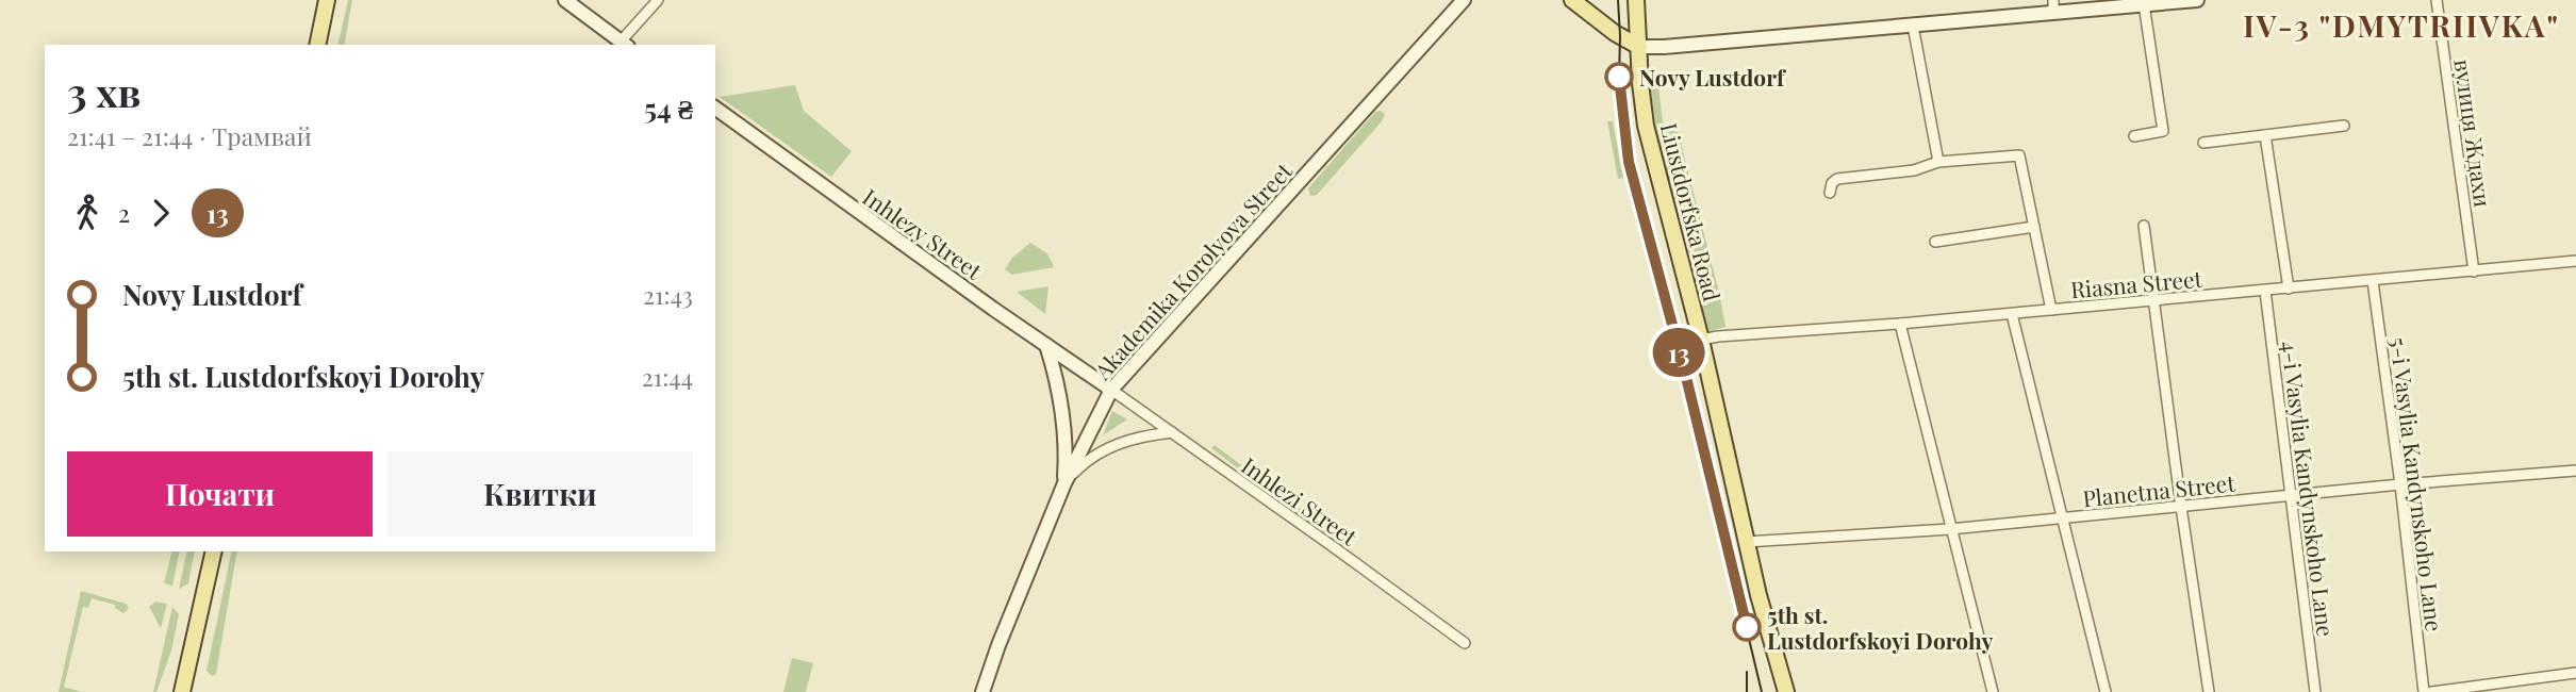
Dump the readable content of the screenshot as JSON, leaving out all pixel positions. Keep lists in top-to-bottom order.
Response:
{
  "streets": {
    "main road": ["Liustdorfska Road", "Inhlezy Street", "Akademika Korolyova Street"],
    "street": [
      "вулиця Ждахи",
      "Riasna Street",
      "5-i Vasylia Kandynskoho Lane",
      "4-i Vasylia Kandynskoho Lane",
      "Planetna Street",
      "Inhlezi Street"
    ]
  },
  "crossings": [
    ["вулиця Ждахи", "Riasna Street"],
    ["Liustdorfska Road", "Riasna Street"],
    ["Liustdorfska Road", "Planetna Street"],
    ["Inhlezy Street", "Akademika Korolyova Street"],
    ["Inhlezy Street", "Inhlezi Street"],
    ["Akademika Korolyova Street", "Inhlezi Street"],
    ["Riasna Street", "5-i Vasylia Kandynskoho Lane"],
    ["Riasna Street", "4-i Vasylia Kandynskoho Lane"],
    ["5-i Vasylia Kandynskoho Lane", "Planetna Street"],
    ["4-i Vasylia Kandynskoho Lane", "Planetna Street"]
  ],
  "districts": ["IV-3 \"DMYTRIIVKA\""],
  "places": ["Novy Lustdorf", "5th st. Lustdorfskoyi Dorohy"],
  "lines": ["tram line 13"],
  "page": {
    "on_map": "13",
    "heading": ["3 хв", "21:41 – 21:44 · Трамвай", "54 ₴"],
    "legs": ["2", "13"],
    "list": [
      {
        "name": "Novy Lustdorf",
        "value": "21:43"
      },
      {
        "name": "5th st. Lustdorfskoyi Dorohy",
        "value": "21:44"
      }
    ],
    "buttons": ["Почати", "Квитки"]
  }
}
